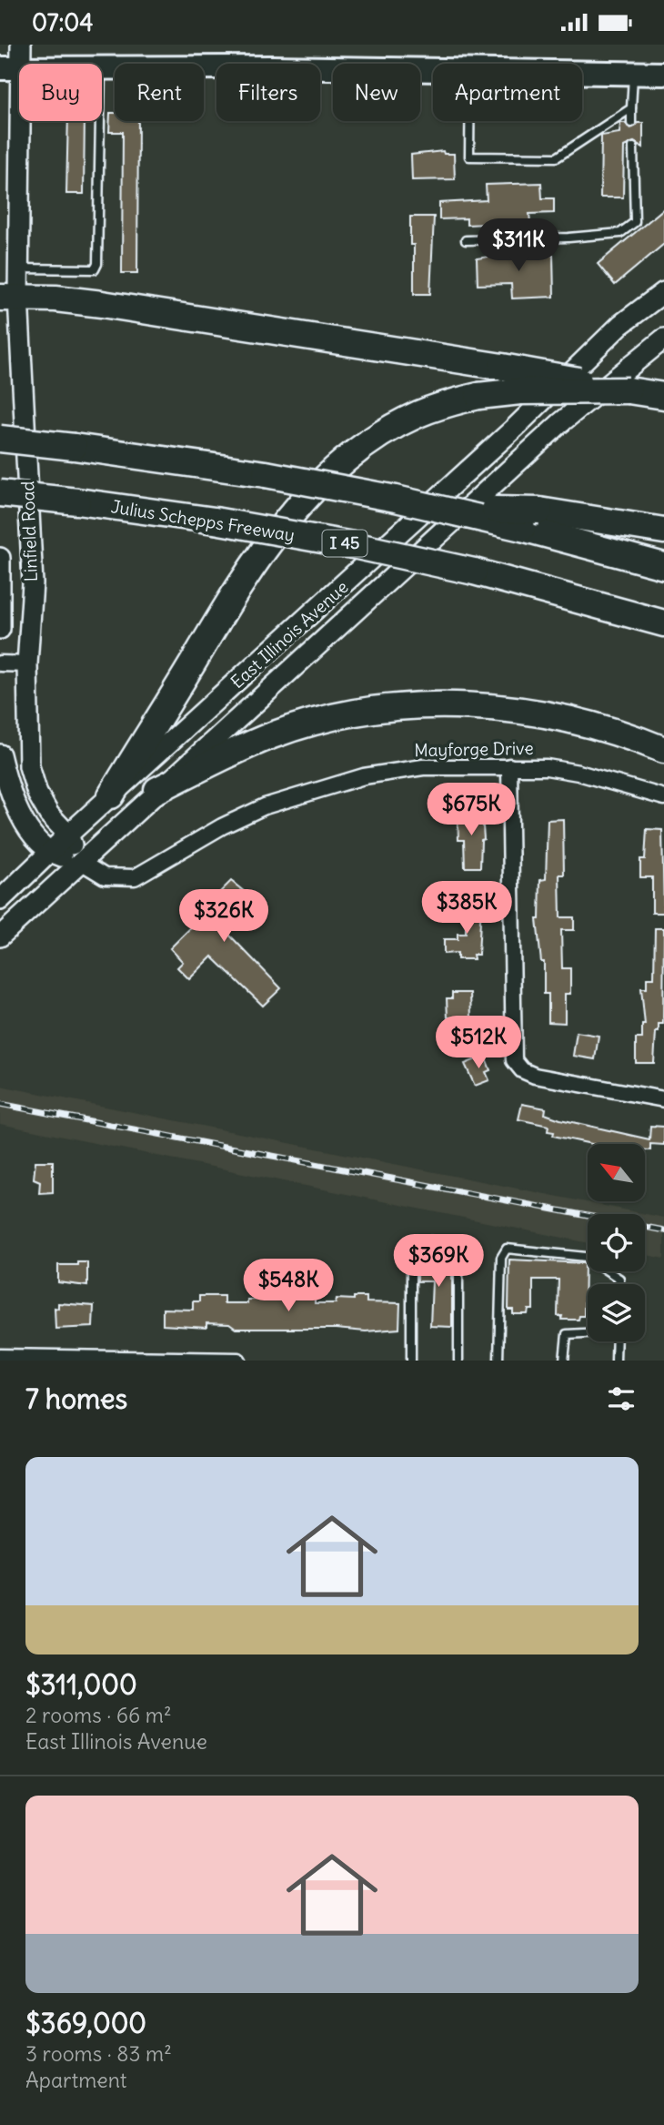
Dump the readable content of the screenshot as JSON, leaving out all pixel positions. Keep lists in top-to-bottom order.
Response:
{
  "streets": {
    "highway": ["Julius Schepps Freeway", "I 45"],
    "main road": ["Linfield Road", "East Illinois Avenue"],
    "street": ["Mayforge Drive"]
  },
  "crossings": [
    ["Linfield Road", "East Illinois Avenue"],
    ["Linfield Road", "Mayforge Drive"],
    ["East Illinois Avenue", "Mayforge Drive"]
  ],
  "north": "top left",
  "page": {
    "status": "07:04",
    "chip": [
      "Buy",
      "Rent",
      "Filters",
      "New",
      "Apartment"
    ],
    "price": [
      "$311K",
      "$675K",
      "$385K",
      "$326K",
      "$512K",
      "$369K",
      "$548K"
    ],
    "heading": "7 homes",
    "list": [
      {
        "name": "$311,000",
        "note": "2 rooms · 66 m² · East Illinois Avenue"
      },
      {
        "name": "$369,000",
        "note": "3 rooms · 83 m² · Apartment"
      }
    ]
  }
}
